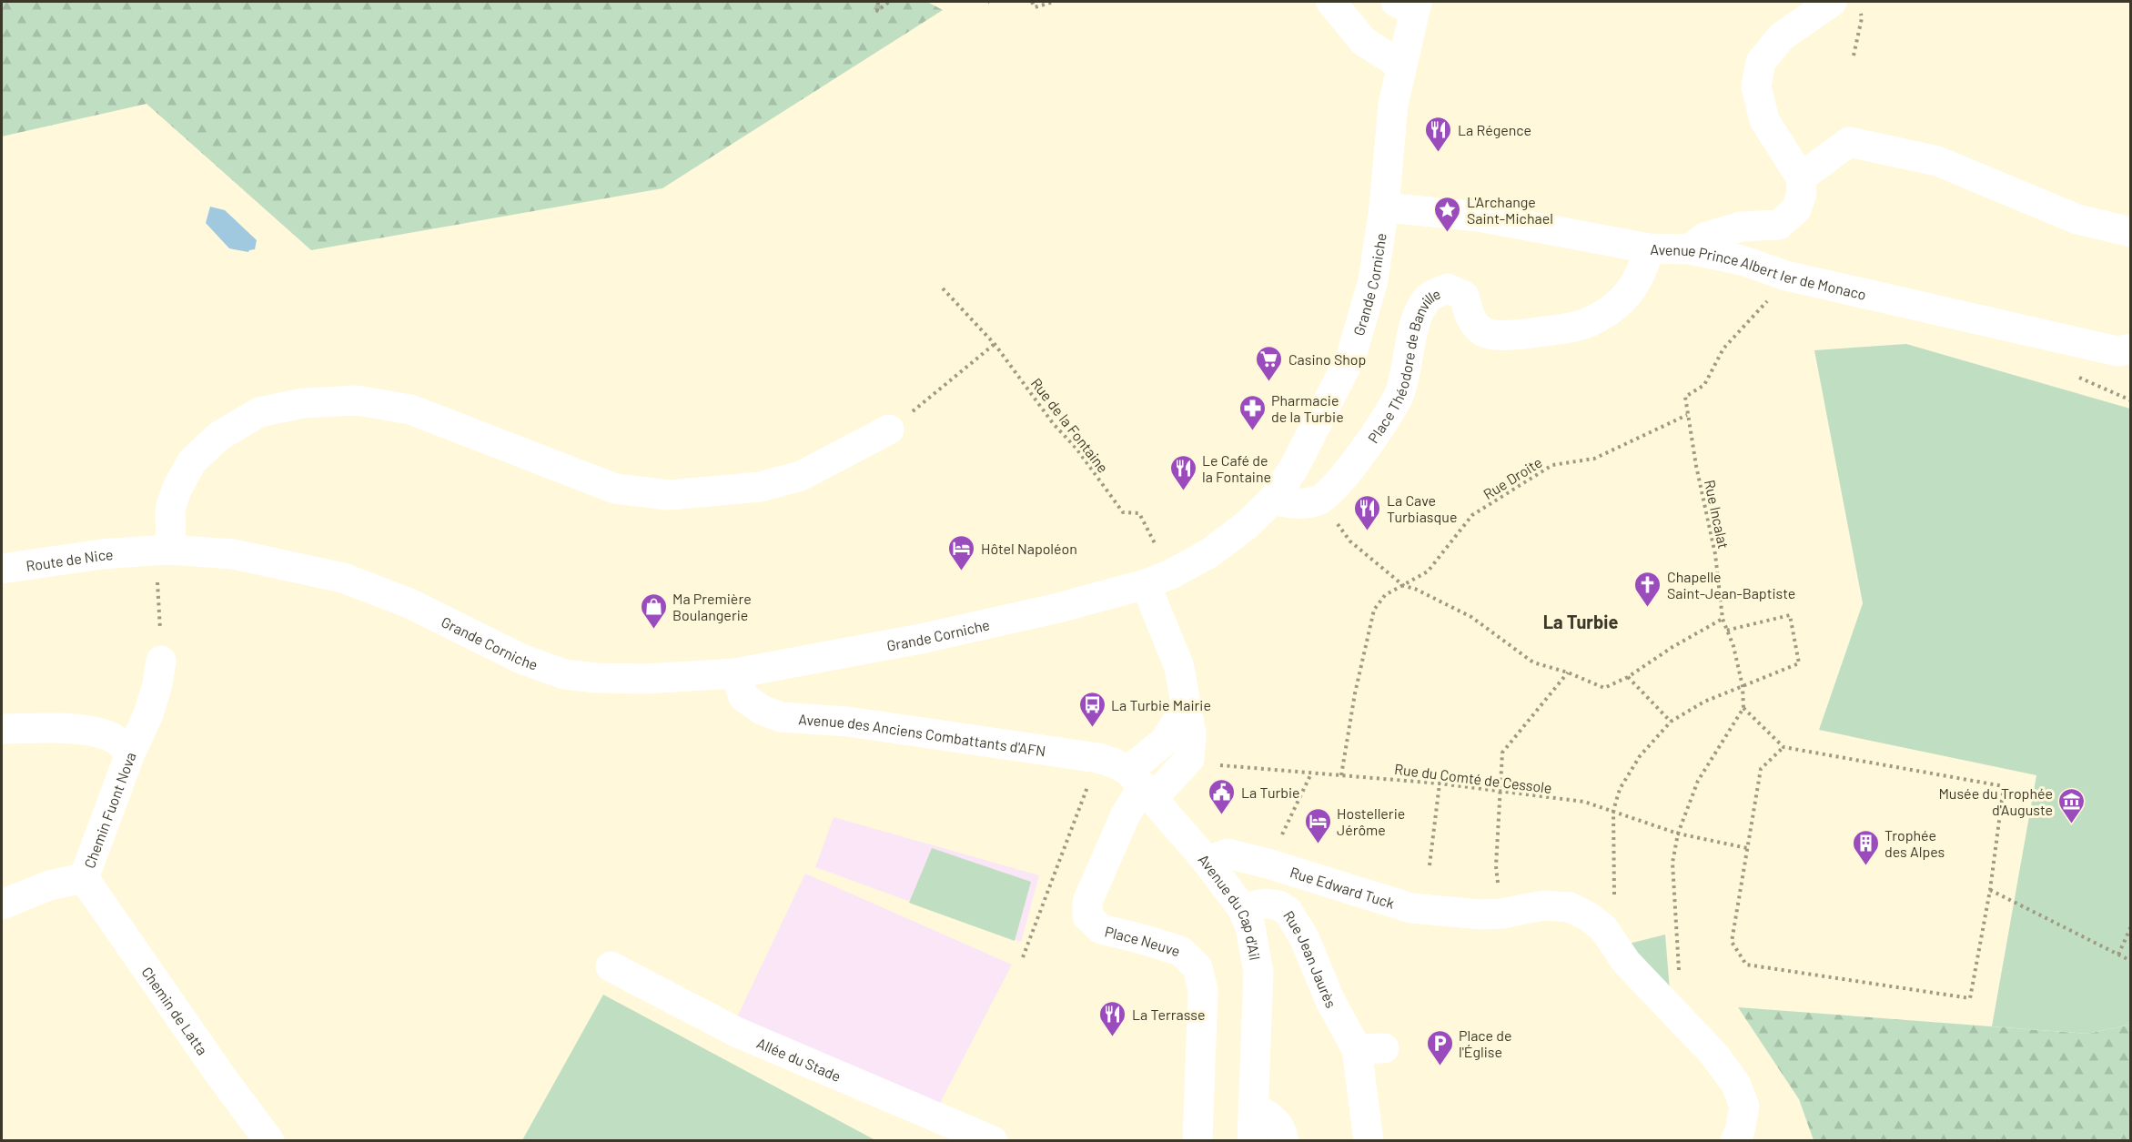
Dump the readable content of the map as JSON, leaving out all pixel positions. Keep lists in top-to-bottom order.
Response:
{
  "streets": {
    "street": [
      "Avenue Prince Albert Ier de Monaco",
      "Grande Corniche",
      "Place Théodore de Banville",
      "Route de Nice",
      "Avenue des Anciens Combattants d'AFN",
      "Chemin Fuont Nova",
      "Rue Edward Tuck",
      "Avenue du Cap d'Ail",
      "Place Neuve",
      "Rue Jean Jaurès",
      "Chemin de Latta",
      "Allée du Stade"
    ],
    "path": [
      "Rue de la Fontaine",
      "Rue Droite",
      "Rue Incalat",
      "Rue du Comté de Cessole"
    ]
  },
  "crossings": [
    ["Avenue Prince Albert Ier de Monaco", "Grande Corniche"],
    ["Avenue Prince Albert Ier de Monaco", "Place Théodore de Banville"],
    ["Grande Corniche", "Rue de la Fontaine"],
    ["Grande Corniche", "Route de Nice"],
    ["Grande Corniche", "Avenue des Anciens Combattants d'AFN"],
    ["Rue Droite", "Rue Incalat"],
    ["Rue Droite", "Rue du Comté de Cessole"],
    ["Avenue des Anciens Combattants d'AFN", "Avenue du Cap d'Ail"],
    ["Avenue des Anciens Combattants d'AFN", "Place Neuve"],
    ["Chemin Fuont Nova", "Chemin de Latta"],
    ["Rue Edward Tuck", "Avenue du Cap d'Ail"],
    ["Avenue du Cap d'Ail", "Place Neuve"],
    ["Avenue du Cap d'Ail", "Rue Jean Jaurès"]
  ],
  "districts": ["La Turbie"],
  "places": {
    "restaurant": [
      "La Régence",
      "Le Café de la Fontaine",
      "La Cave Turbiasque",
      "La Terrasse"
    ],
    "place": ["L'Archange Saint-Michael"],
    "supermarket": ["Casino Shop"],
    "pharmacy": ["Pharmacie de la Turbie"],
    "hotel": ["Hôtel Napoléon", "Hostellerie Jérôme"],
    "church": ["Chapelle Saint-Jean-Baptiste"],
    "shop": ["Ma Première Boulangerie"],
    "bus stop": ["La Turbie Mairie"],
    "public building": ["La Turbie"],
    "museum": ["Musée du Trophée d'Auguste"],
    "building": ["Trophée des Alpes"],
    "parking": ["Place de l'Église"]
  }
}
